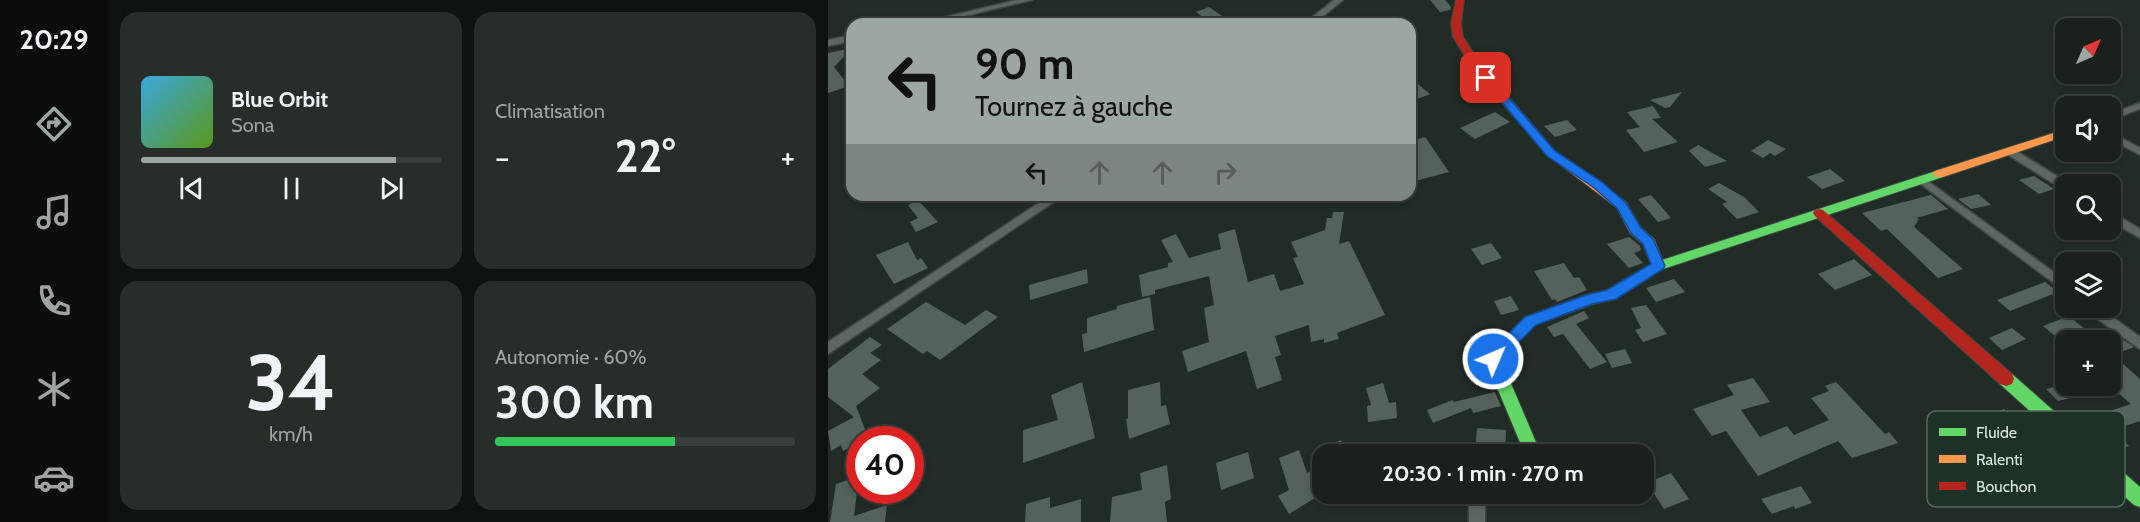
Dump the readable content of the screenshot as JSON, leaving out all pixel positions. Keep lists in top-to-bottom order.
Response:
{
  "legend": ["Fluide", "Ralenti", "Bouchon"],
  "north": "top right",
  "page": {
    "tabs": "20:29",
    "tile": [
      "Climatisation",
      ["34", "km/h"],
      ["Autonomie · 60%", "300 km"]
    ],
    "map_buttons": "+",
    "turn": ["90 m", "Tournez à gauche"],
    "song": ["Blue Orbit", "Sona"],
    "heat": ["−", "22°", "+"],
    "limit": "40",
    "trip": "20:30 · 1 min · 270 m"
  }
}
